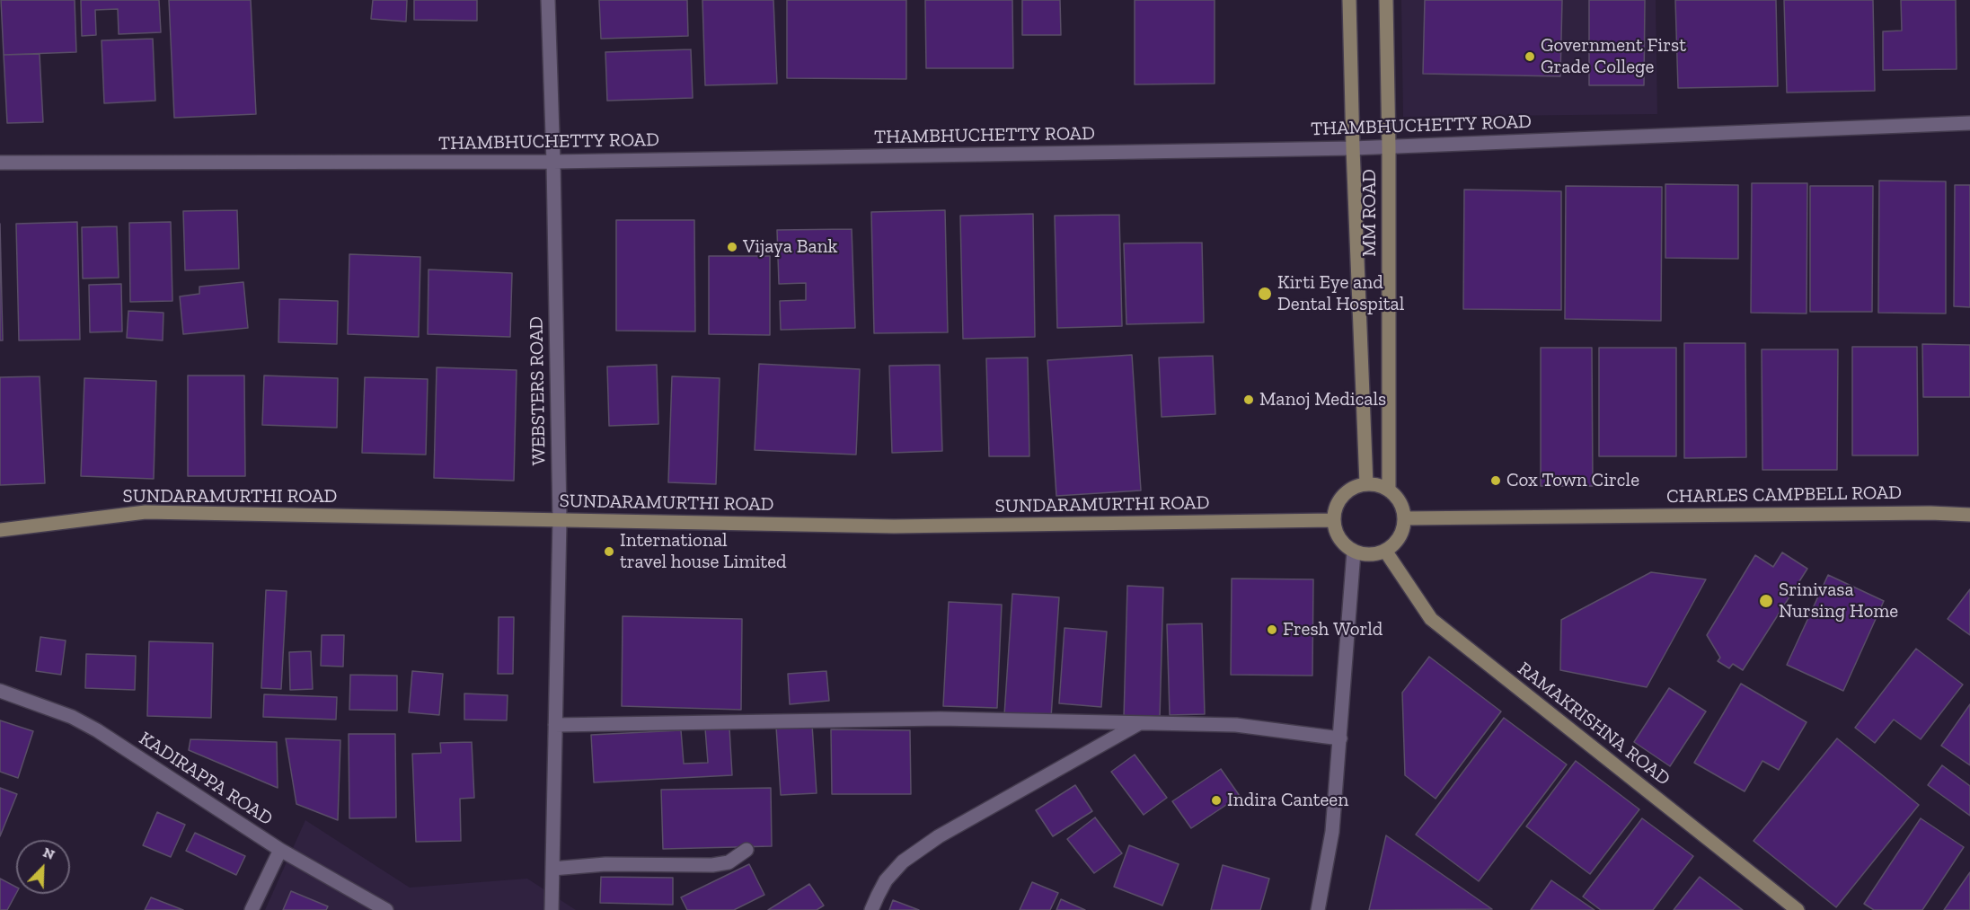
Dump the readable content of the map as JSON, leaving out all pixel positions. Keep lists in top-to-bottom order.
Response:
{
  "streets": {
    "street": [
      "THAMBHUCHETTY ROAD",
      "MM ROAD",
      "WEBSTERS ROAD",
      "CHARLES CAMPBELL ROAD",
      "SUNDARAMURTHI ROAD",
      "RAMAKRISHNA ROAD",
      "KADIRAPPA ROAD"
    ]
  },
  "crossings": [
    ["THAMBHUCHETTY ROAD", "MM ROAD"],
    ["THAMBHUCHETTY ROAD", "WEBSTERS ROAD"],
    ["MM ROAD", "CHARLES CAMPBELL ROAD"],
    ["MM ROAD", "SUNDARAMURTHI ROAD"],
    ["MM ROAD", "RAMAKRISHNA ROAD"],
    ["WEBSTERS ROAD", "SUNDARAMURTHI ROAD"],
    ["CHARLES CAMPBELL ROAD", "SUNDARAMURTHI ROAD"],
    ["CHARLES CAMPBELL ROAD", "RAMAKRISHNA ROAD"],
    ["SUNDARAMURTHI ROAD", "RAMAKRISHNA ROAD"]
  ],
  "places": [
    "Government First Grade College",
    "Vijaya Bank",
    "Kirti Eye and Dental Hospital",
    "Manoj Medicals",
    "Cox Town Circle",
    "International travel house Limited",
    "Srinivasa Nursing Home",
    "Fresh World",
    "Indira Canteen"
  ],
  "north": "top right"
}
